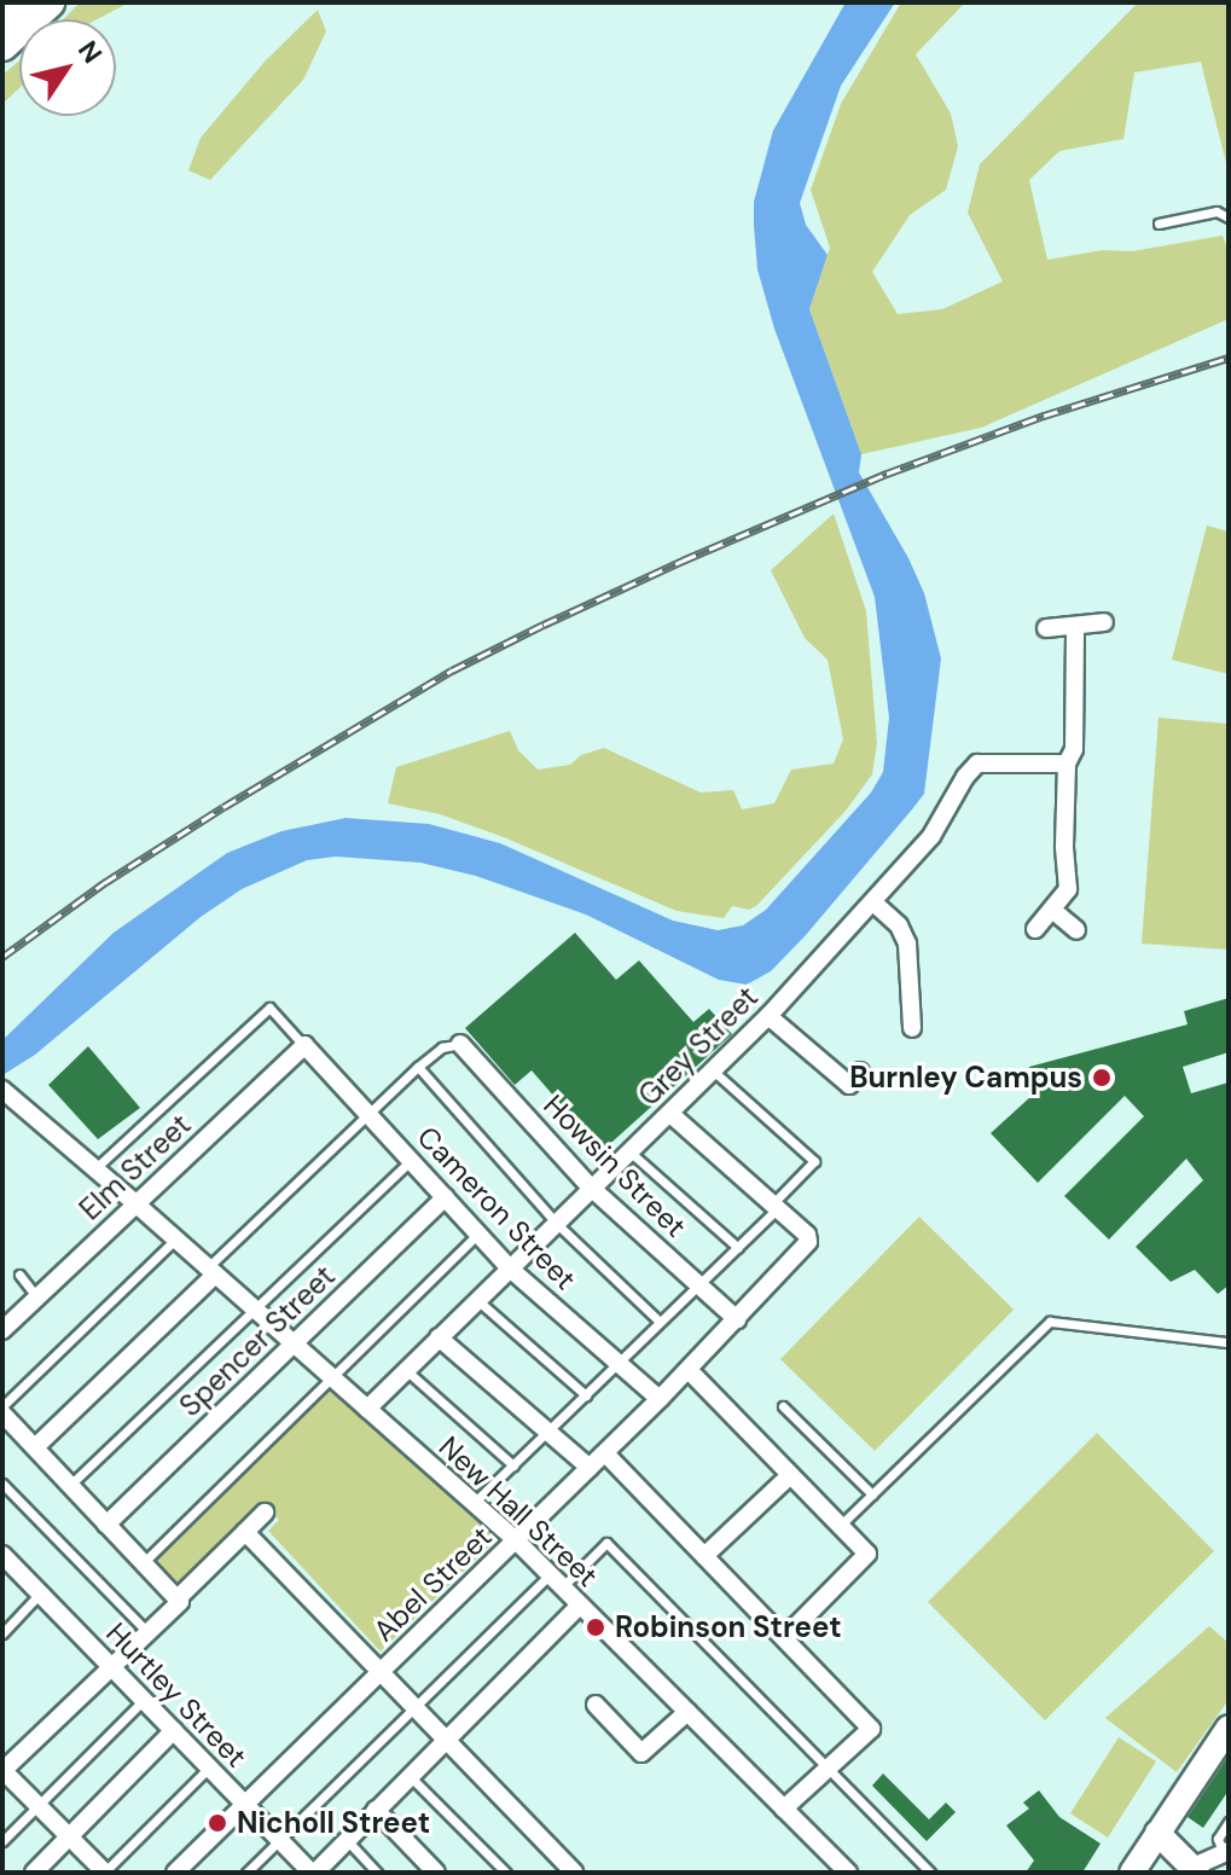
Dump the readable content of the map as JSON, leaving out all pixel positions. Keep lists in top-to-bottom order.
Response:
{
  "streets": {
    "street": [
      "Grey Street",
      "Howsin Street",
      "Elm Street",
      "Cameron Street",
      "Spencer Street",
      "New Hall Street",
      "Abel Street",
      "Hurtley Street"
    ]
  },
  "crossings": [
    ["Grey Street", "Howsin Street"],
    ["Grey Street", "Cameron Street"],
    ["Grey Street", "New Hall Street"],
    ["Howsin Street", "Abel Street"],
    ["Elm Street", "Cameron Street"],
    ["Elm Street", "New Hall Street"],
    ["Cameron Street", "Spencer Street"],
    ["Cameron Street", "Abel Street"],
    ["Spencer Street", "New Hall Street"],
    ["New Hall Street", "Abel Street"],
    ["Abel Street", "Hurtley Street"]
  ],
  "places": ["Burnley Campus", "Robinson Street", "Nicholl Street"],
  "north": "top right"
}
